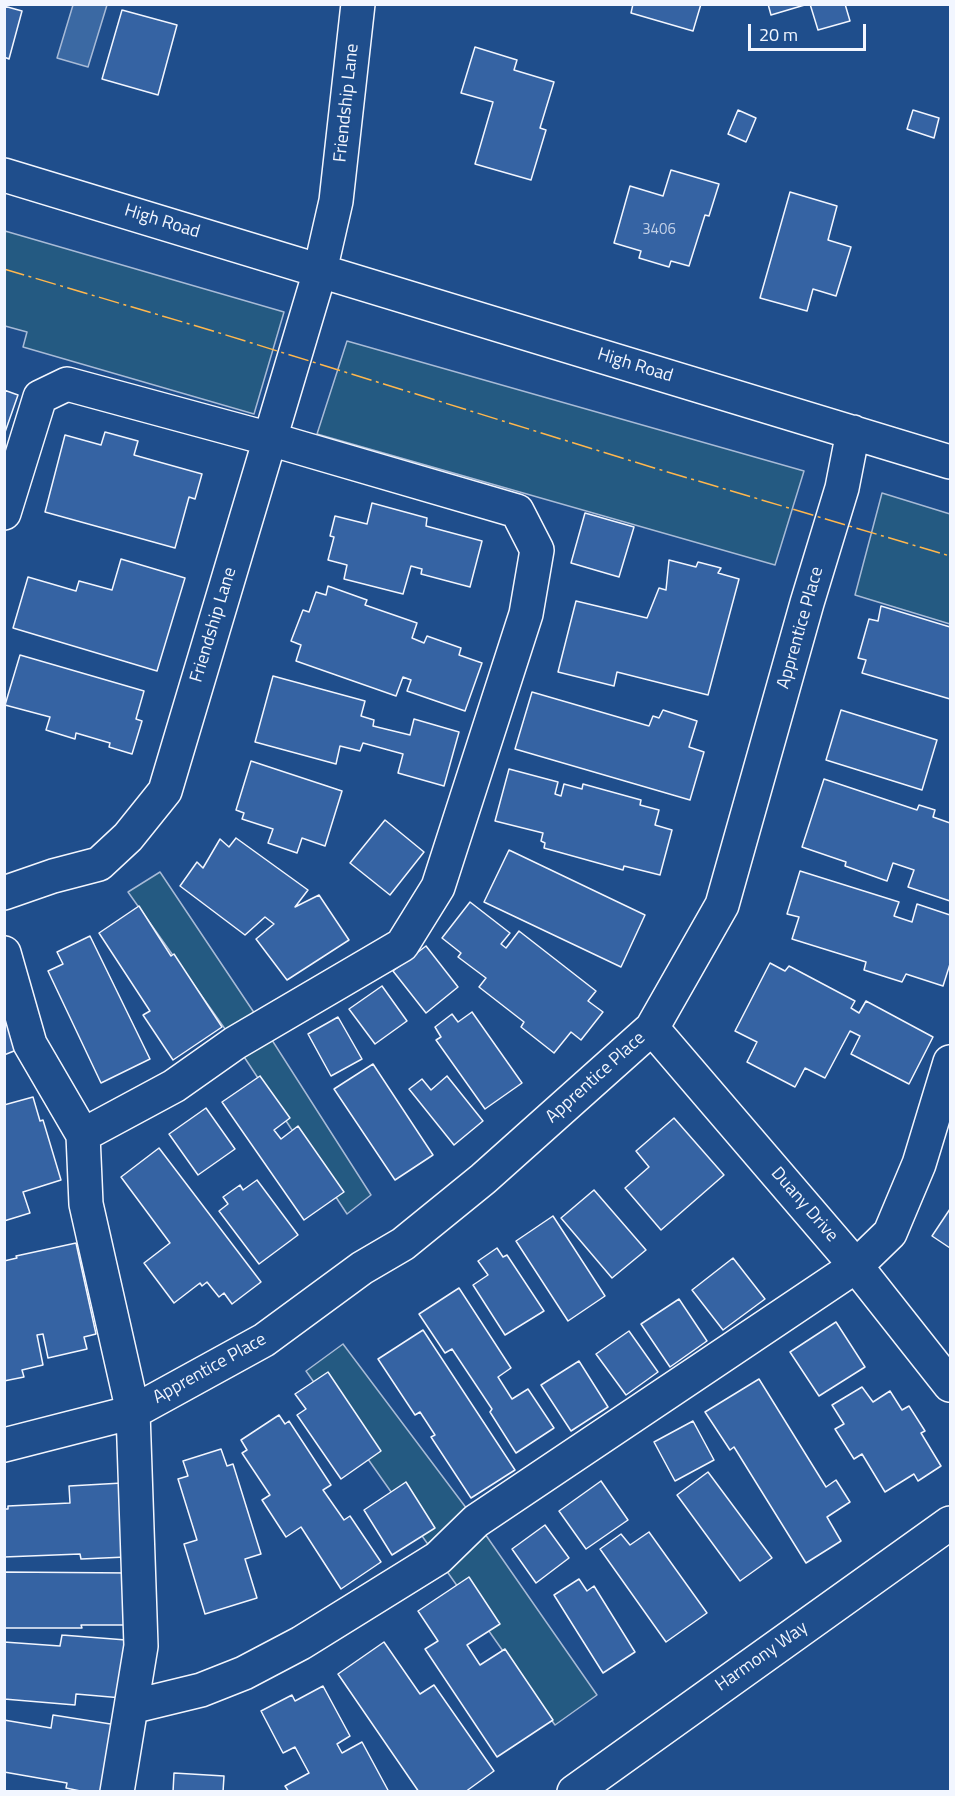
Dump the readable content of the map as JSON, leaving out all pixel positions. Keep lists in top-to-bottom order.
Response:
{
  "streets": {
    "street": [
      "Friendship Lane",
      "High Road",
      "Apprentice Place",
      "Duany Drive",
      "Harmony Way"
    ]
  },
  "crossings": [
    ["Friendship Lane", "High Road"],
    ["High Road", "Apprentice Place"],
    ["Apprentice Place", "Duany Drive"]
  ],
  "house_numbers": ["3406"],
  "scale_bar": "20 m"
}
